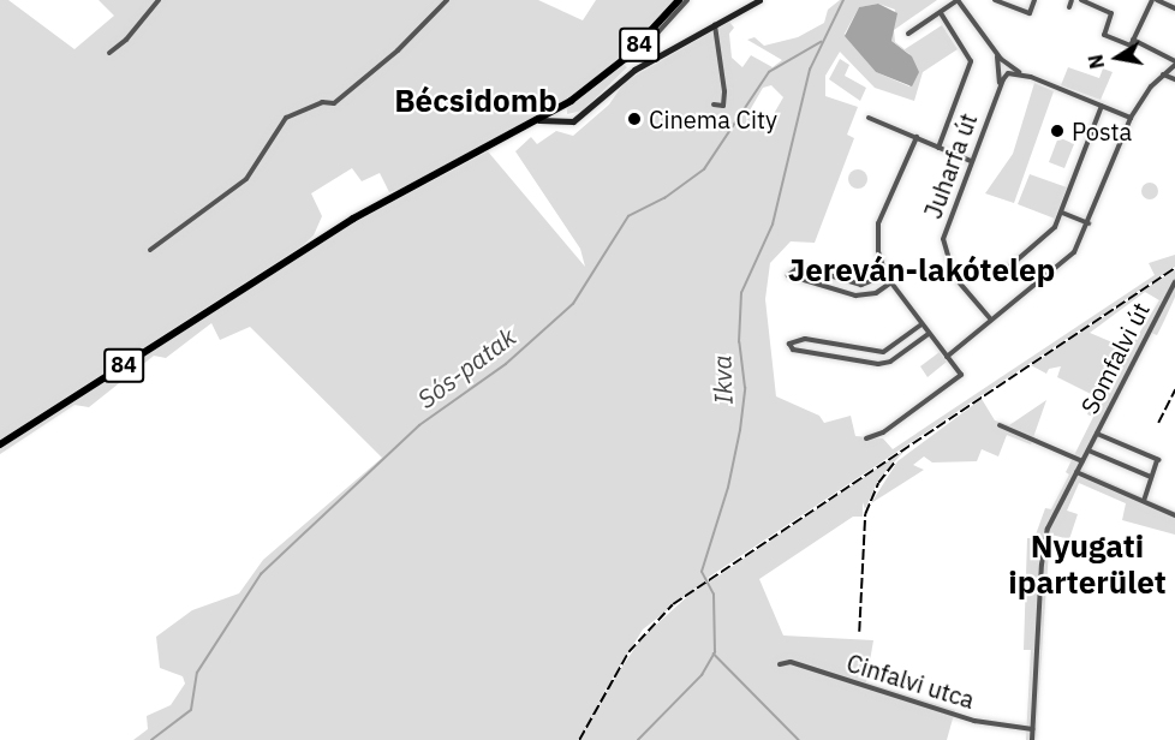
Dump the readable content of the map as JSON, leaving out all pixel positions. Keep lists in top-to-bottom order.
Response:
{
  "streets": {
    "main road": ["84"],
    "street": ["Juharfa út", "Somfalvi út", "Cinfalvi utca"]
  },
  "crossings": [
    ["Somfalvi út", "Cinfalvi utca"]
  ],
  "districts": ["Bécsidomb", "Jereván-lakótelep", "Nyugati iparterület"],
  "water": ["Sós-patak", "Ikva"],
  "places": ["Cinema City", "Posta"],
  "north": "left"
}
